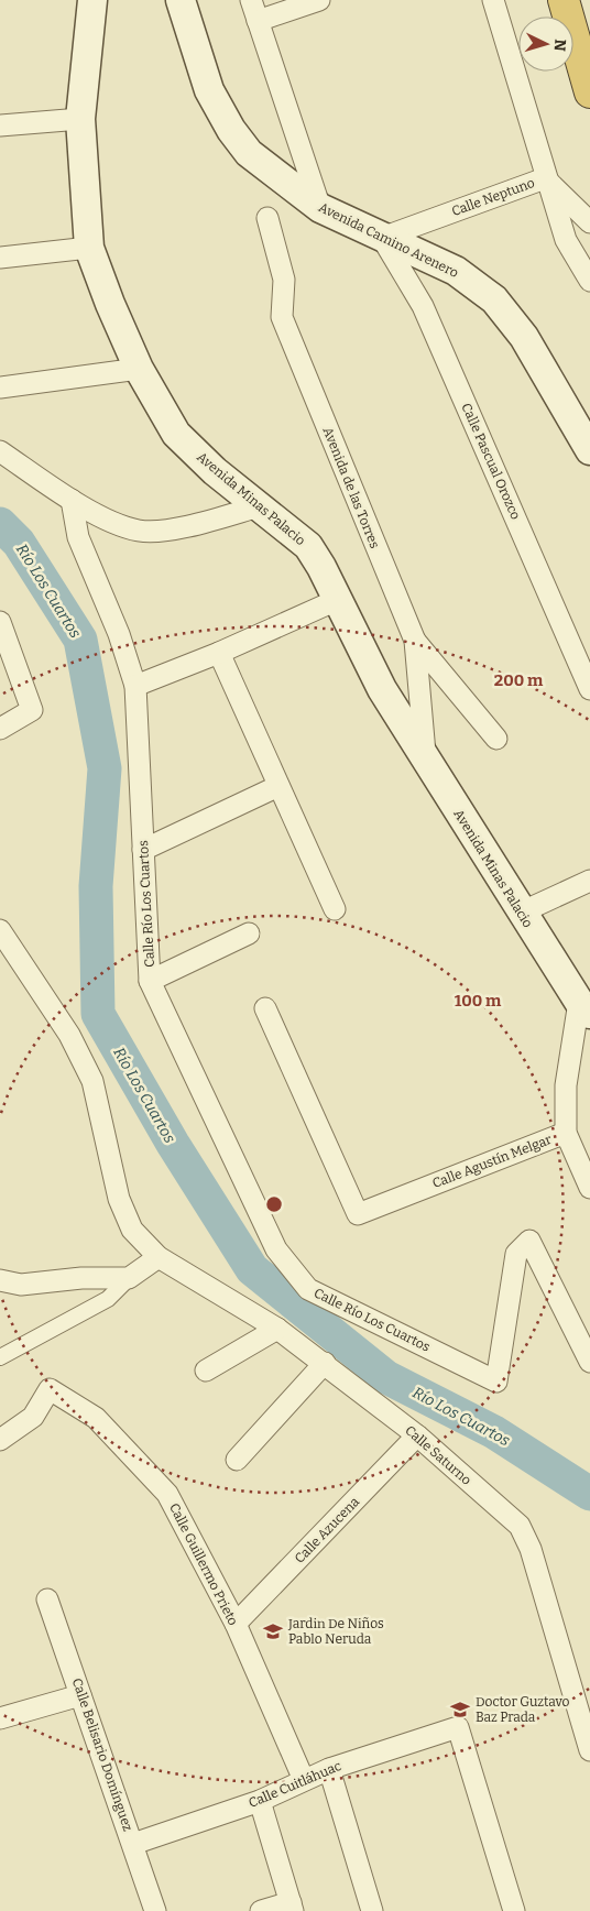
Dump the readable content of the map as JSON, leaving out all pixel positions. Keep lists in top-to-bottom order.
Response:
{
  "streets": {
    "main road": ["Avenida Camino Arenero", "Avenida Minas Palacio"],
    "street": [
      "Calle Neptuno",
      "Calle Pascual Orozco",
      "Avenida de las Torres",
      "Calle Río Los Cuartos",
      "Calle Agustín Melgar",
      "Calle Saturno",
      "Calle Azucena",
      "Calle Guillermo Prieto",
      "Calle Belisario Domínguez",
      "Calle Cuitláhuac"
    ]
  },
  "crossings": [
    ["Calle Neptuno", "Avenida Camino Arenero"],
    ["Calle Neptuno", "Calle Pascual Orozco"],
    ["Avenida Camino Arenero", "Calle Pascual Orozco"],
    ["Avenida de las Torres", "Avenida Minas Palacio"],
    ["Avenida Minas Palacio", "Calle Agustín Melgar"],
    ["Calle Saturno", "Calle Azucena"],
    ["Calle Azucena", "Calle Guillermo Prieto"],
    ["Calle Guillermo Prieto", "Calle Cuitláhuac"],
    ["Calle Belisario Domínguez", "Calle Cuitláhuac"]
  ],
  "water": ["Río Los Cuartos"],
  "places": {
    "school or university": ["Jardin De Niños Pablo Neruda", "Doctor Guztavo Baz Prada"]
  },
  "north": "right",
  "rings": ["200 m", "100 m"]
}
